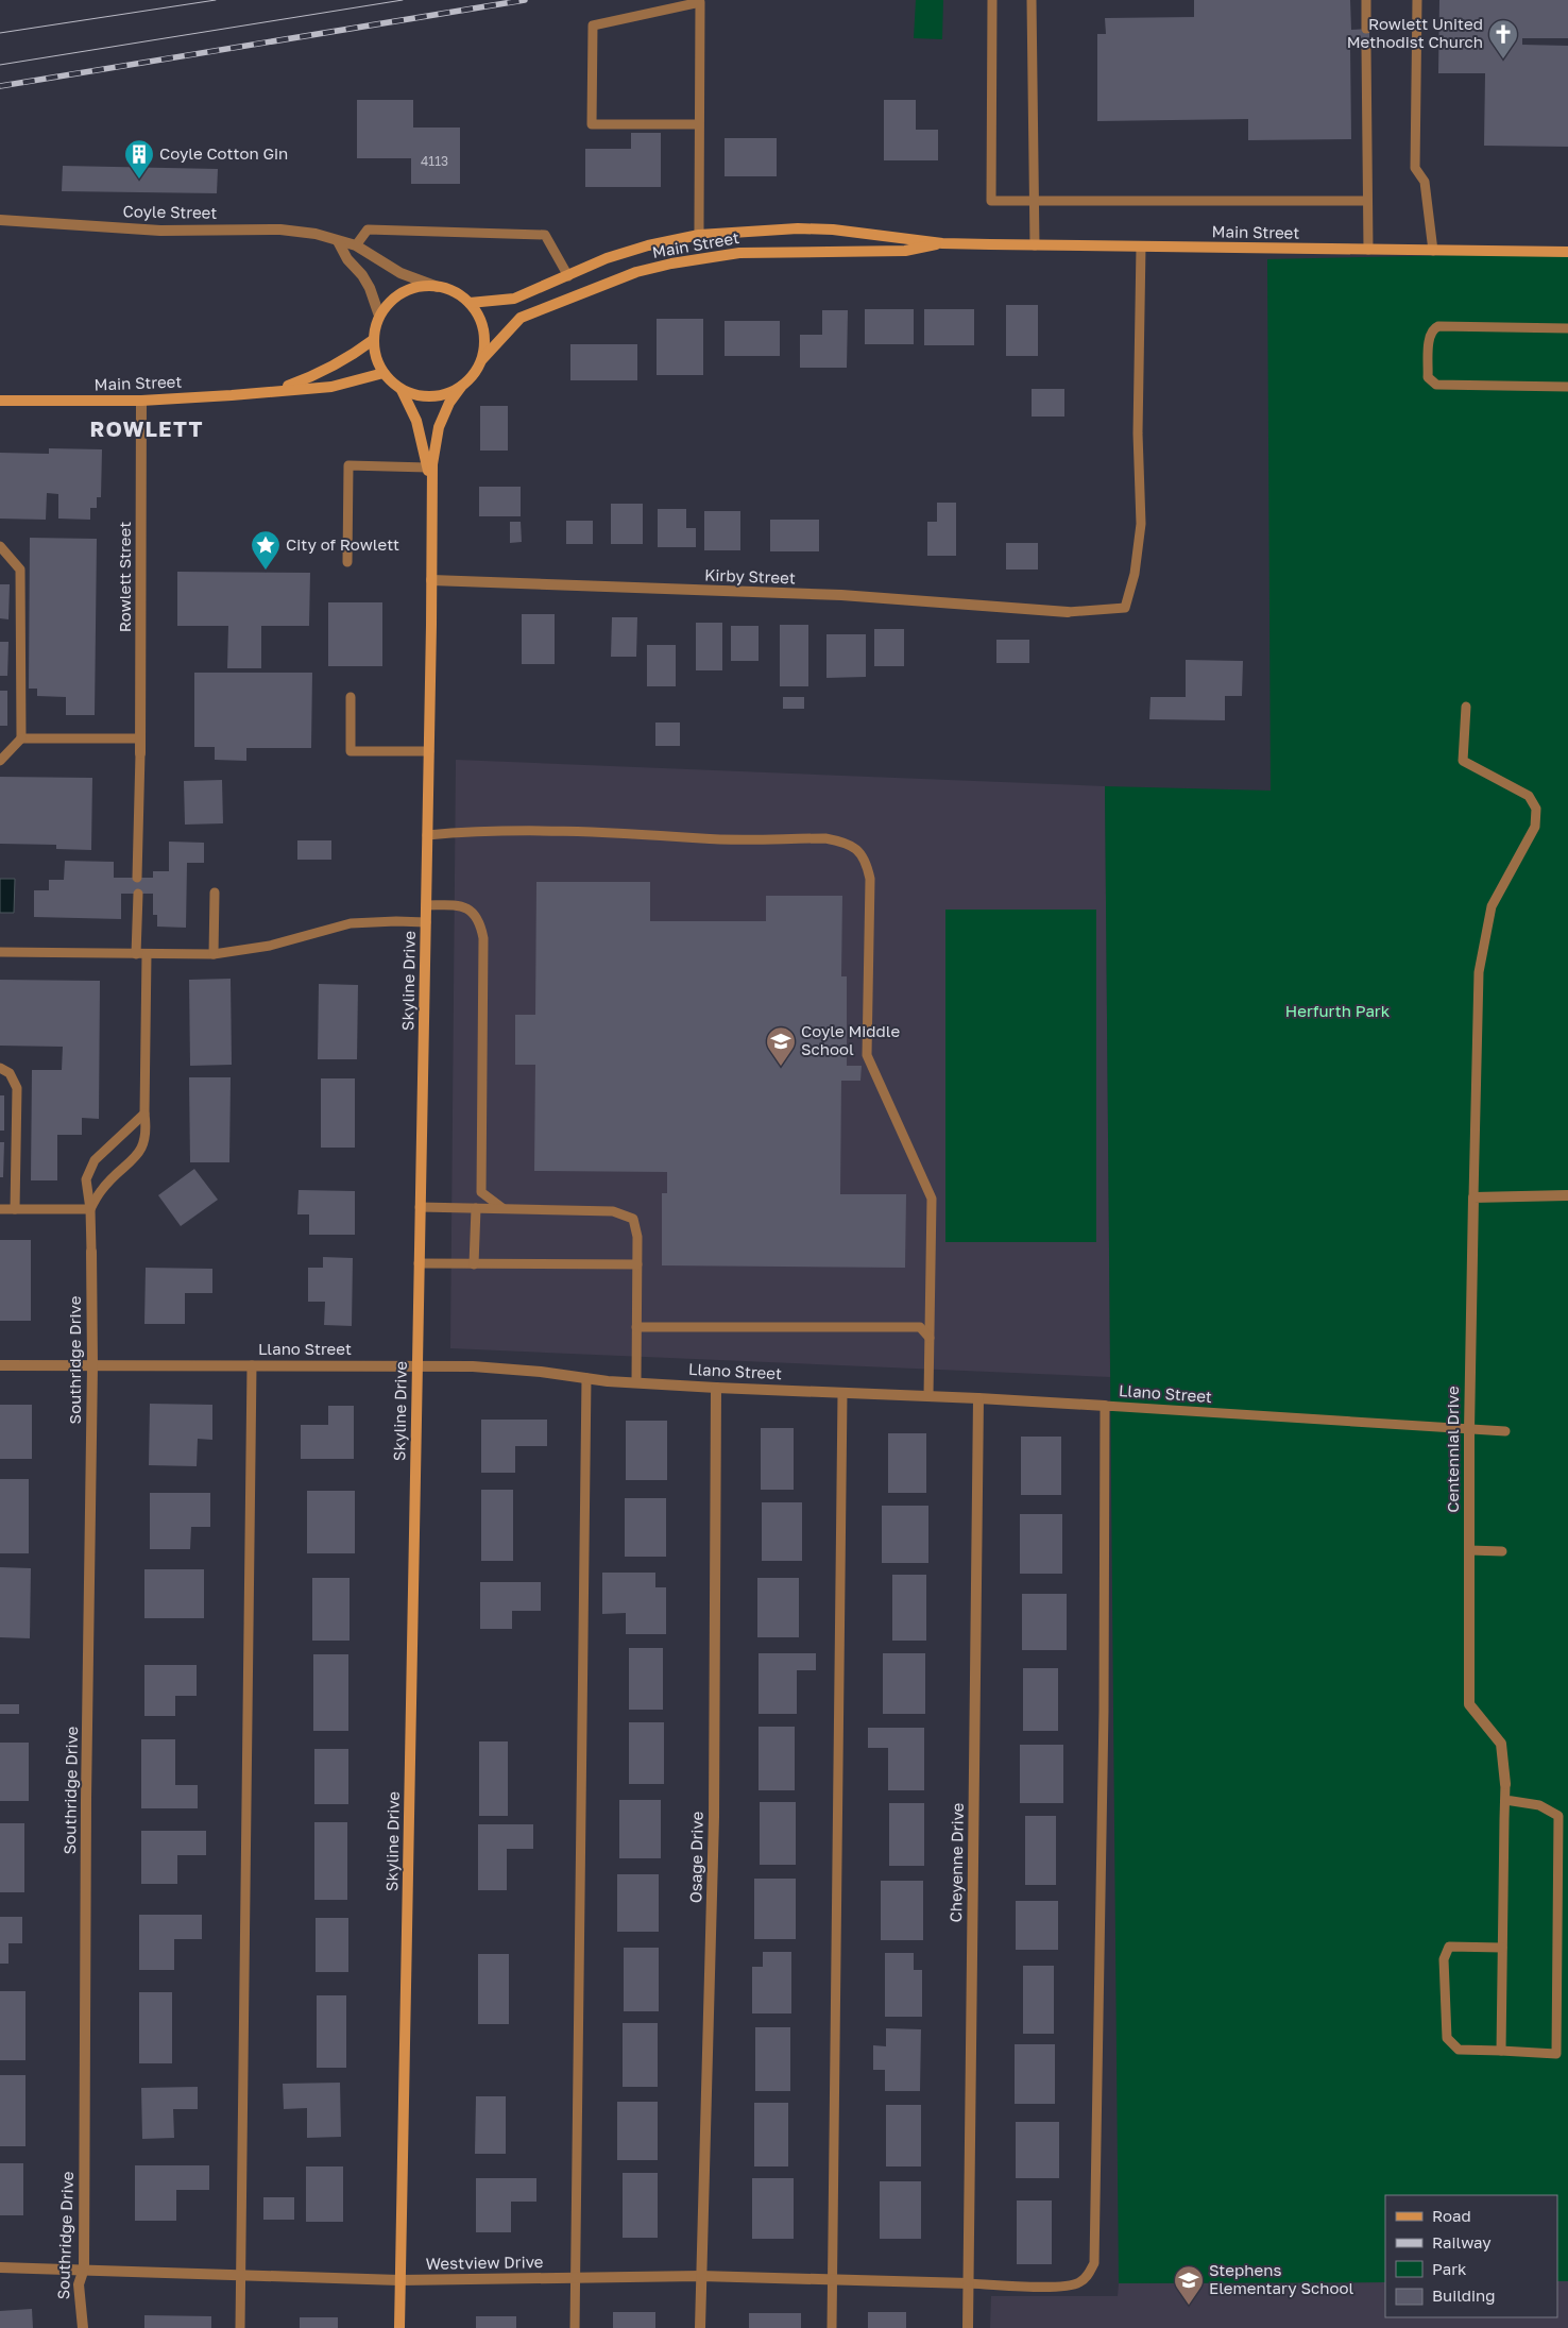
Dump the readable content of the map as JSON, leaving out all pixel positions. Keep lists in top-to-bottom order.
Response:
{
  "streets": {
    "street": [
      "Coyle Street",
      "Main Street",
      "Rowlett Street",
      "Kirby Street",
      "Skyline Drive",
      "Llano Street",
      "Southridge Drive",
      "Centennial Drive",
      "Osage Drive",
      "Cheyenne Drive",
      "Westview Drive"
    ]
  },
  "crossings": [
    ["Coyle Street", "Main Street"],
    ["Coyle Street", "Skyline Drive"],
    ["Main Street", "Rowlett Street"],
    ["Main Street", "Skyline Drive"],
    ["Kirby Street", "Skyline Drive"],
    ["Skyline Drive", "Llano Street"],
    ["Skyline Drive", "Westview Drive"],
    ["Llano Street", "Southridge Drive"],
    ["Llano Street", "Centennial Drive"],
    ["Llano Street", "Osage Drive"],
    ["Llano Street", "Cheyenne Drive"],
    ["Southridge Drive", "Westview Drive"],
    ["Osage Drive", "Westview Drive"],
    ["Cheyenne Drive", "Westview Drive"]
  ],
  "districts": ["ROWLETT"],
  "parks": ["Herfurth Park"],
  "places": {
    "church": ["Rowlett United Methodist Church"],
    "building": ["Coyle Cotton Gin"],
    "place": ["City of Rowlett"],
    "school or university": ["Coyle Middle School", "Stephens Elementary School"]
  },
  "house_numbers": ["4113"],
  "legend": [
    "Road",
    "Railway",
    "Park",
    "Building"
  ]
}
